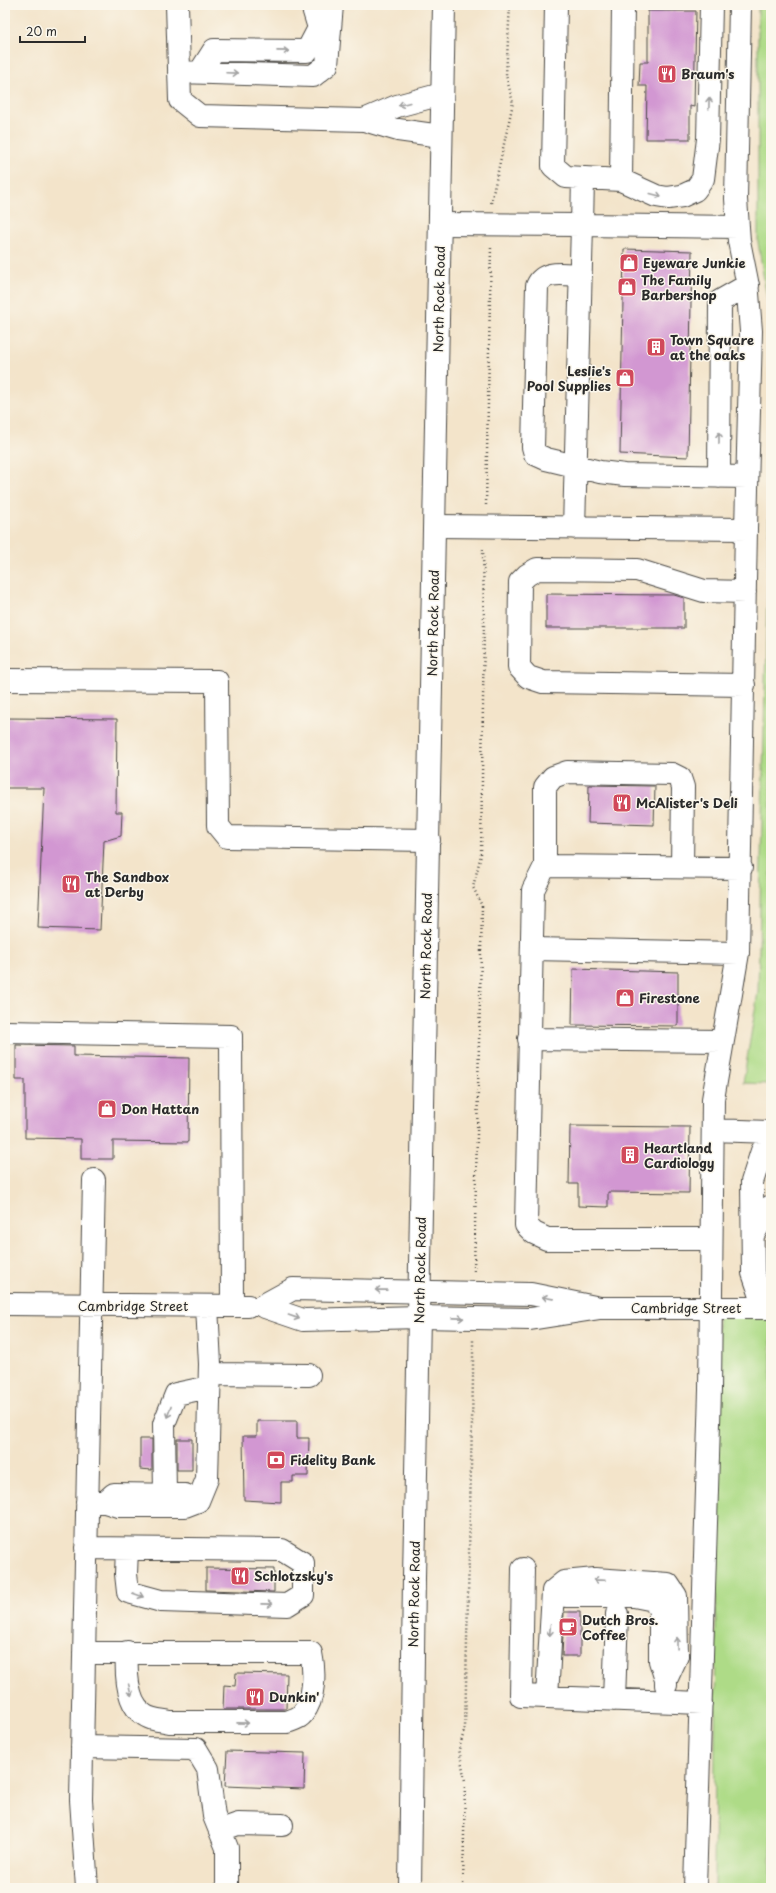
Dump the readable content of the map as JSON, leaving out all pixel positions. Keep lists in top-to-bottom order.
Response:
{
  "streets": {
    "main road": ["North Rock Road", "Cambridge Street"]
  },
  "crossings": [
    ["North Rock Road", "Cambridge Street"]
  ],
  "places": {
    "restaurant": [
      "Braum's",
      "McAlister's Deli",
      "The Sandbox at Derby",
      "Schlotzsky's",
      "Dunkin'"
    ],
    "shop": [
      "Eyeware Junkie",
      "The Family Barbershop",
      "Leslie's Pool Supplies",
      "Firestone",
      "Don Hattan"
    ],
    "building": ["Town Square at the oaks", "Heartland Cardiology"],
    "bank": ["Fidelity Bank"],
    "cafe": ["Dutch Bros. Coffee"]
  },
  "scale_bar": "20 m"
}
